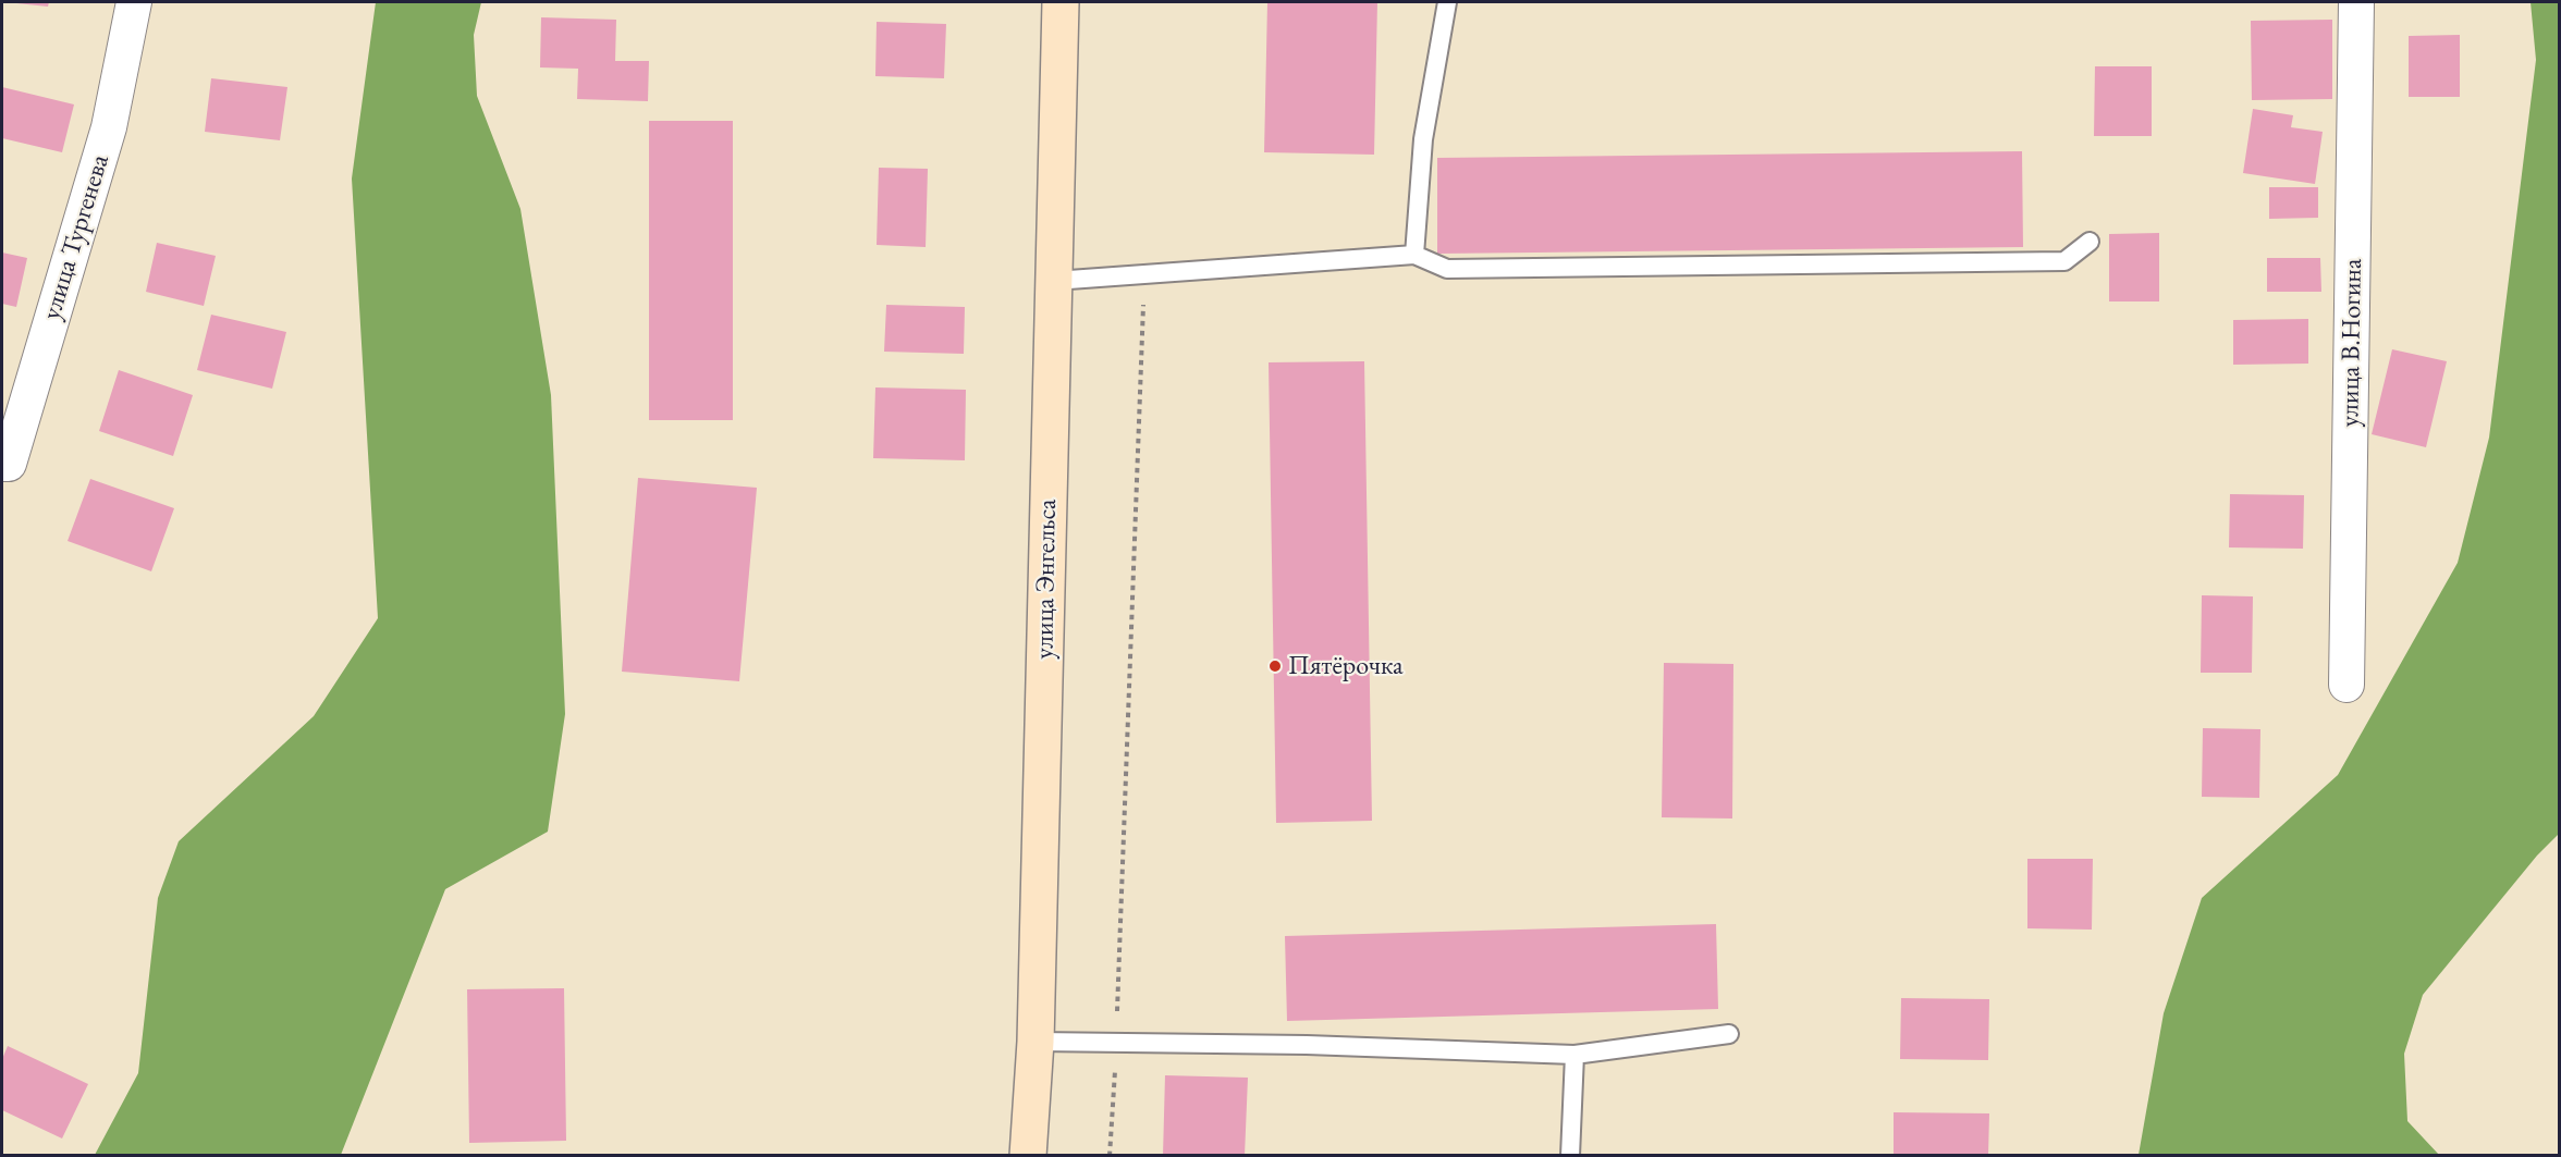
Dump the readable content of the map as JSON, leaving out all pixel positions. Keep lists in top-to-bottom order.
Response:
{
  "streets": {
    "main road": ["улица Энгельса"],
    "street": ["улица Тургенева", "улица В.Ногина"]
  },
  "places": ["Пятёрочка"]
}
